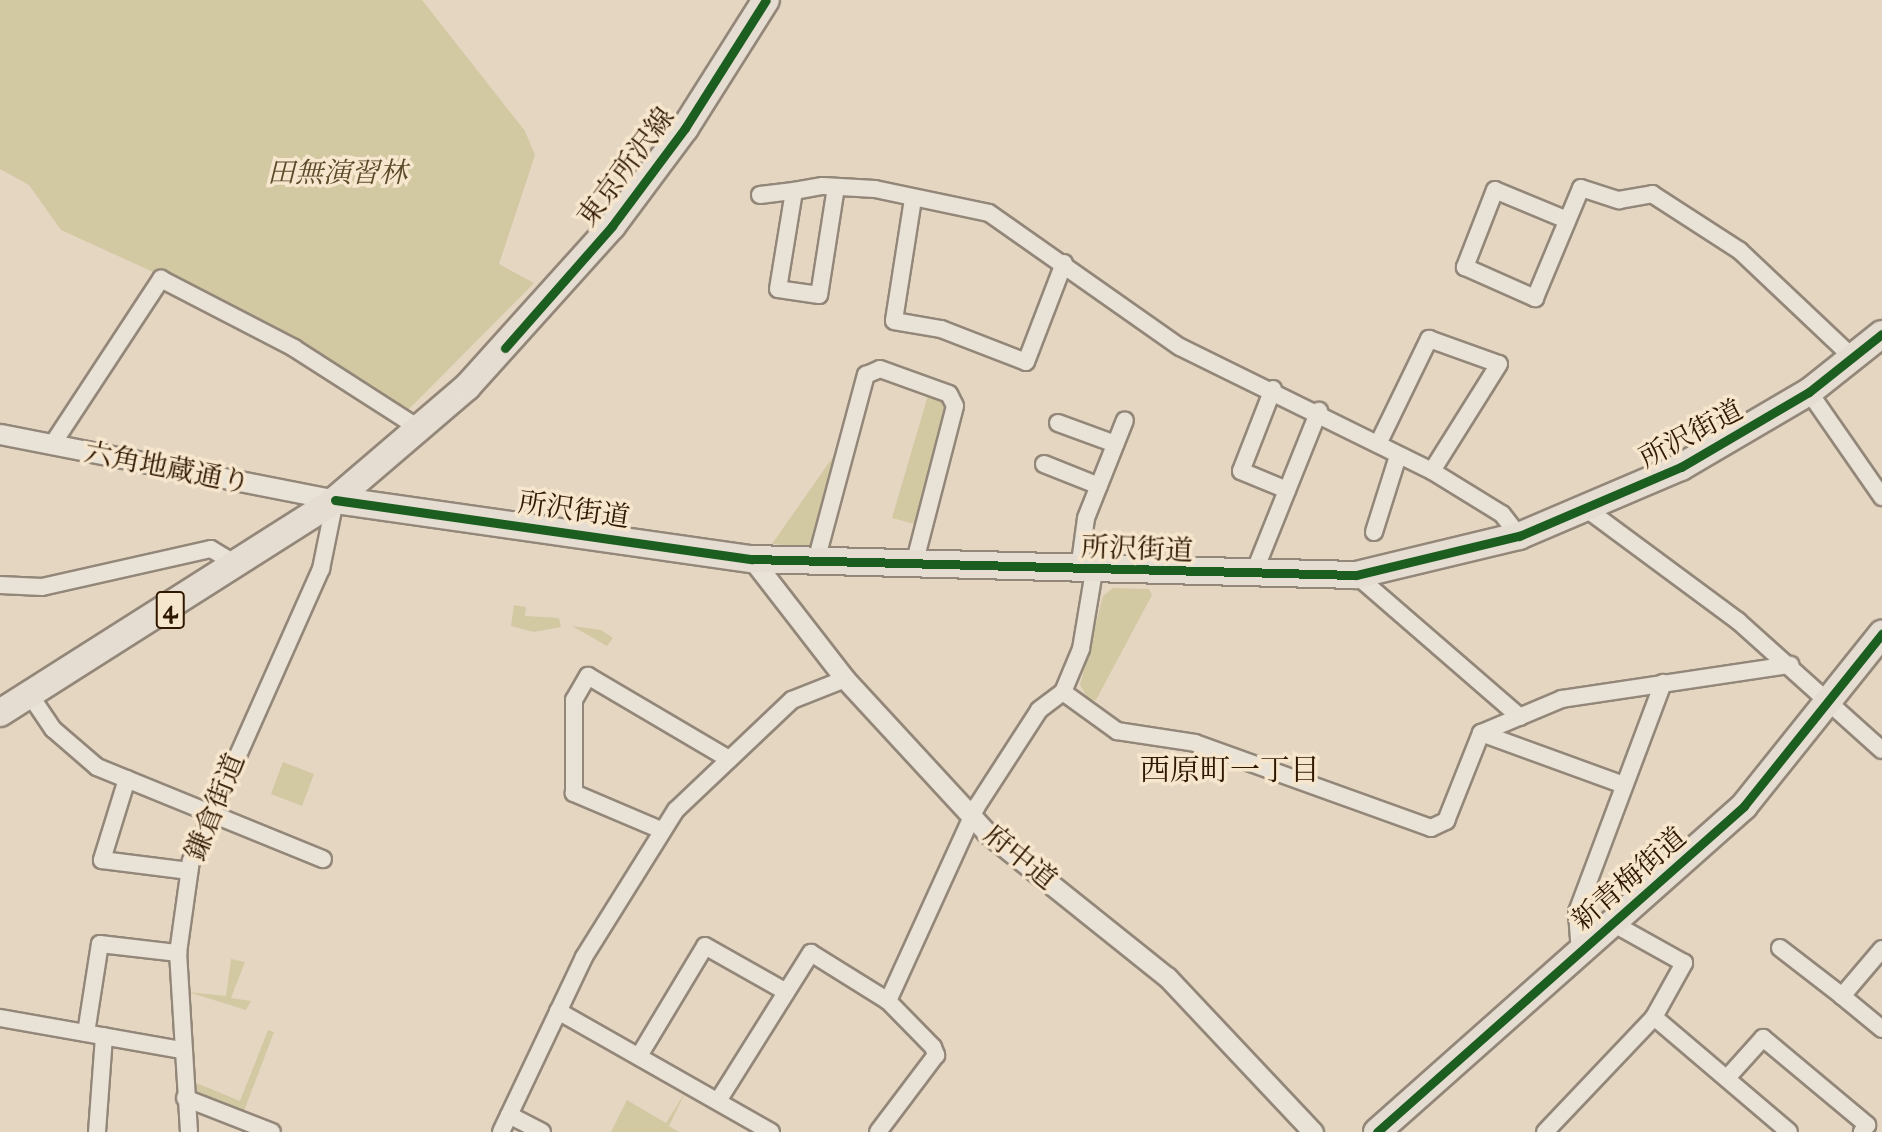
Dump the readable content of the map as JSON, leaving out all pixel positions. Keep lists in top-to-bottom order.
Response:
{
  "streets": {
    "main road": [
      "東京所沢線",
      "所沢街道",
      "4",
      "新青梅街道"
    ],
    "street": ["六角地蔵通り", "鎌倉街道", "府中道"]
  },
  "crossings": [
    ["東京所沢線", "所沢街道"],
    ["東京所沢線", "六角地蔵通り"],
    ["東京所沢線", "4"],
    ["東京所沢線", "鎌倉街道"],
    ["所沢街道", "六角地蔵通り"],
    ["所沢街道", "4"],
    ["所沢街道", "鎌倉街道"],
    ["所沢街道", "府中道"],
    ["六角地蔵通り", "4"],
    ["六角地蔵通り", "鎌倉街道"],
    ["4", "鎌倉街道"]
  ],
  "districts": ["西原町一丁目"],
  "parks": ["田無演習林"]
}
